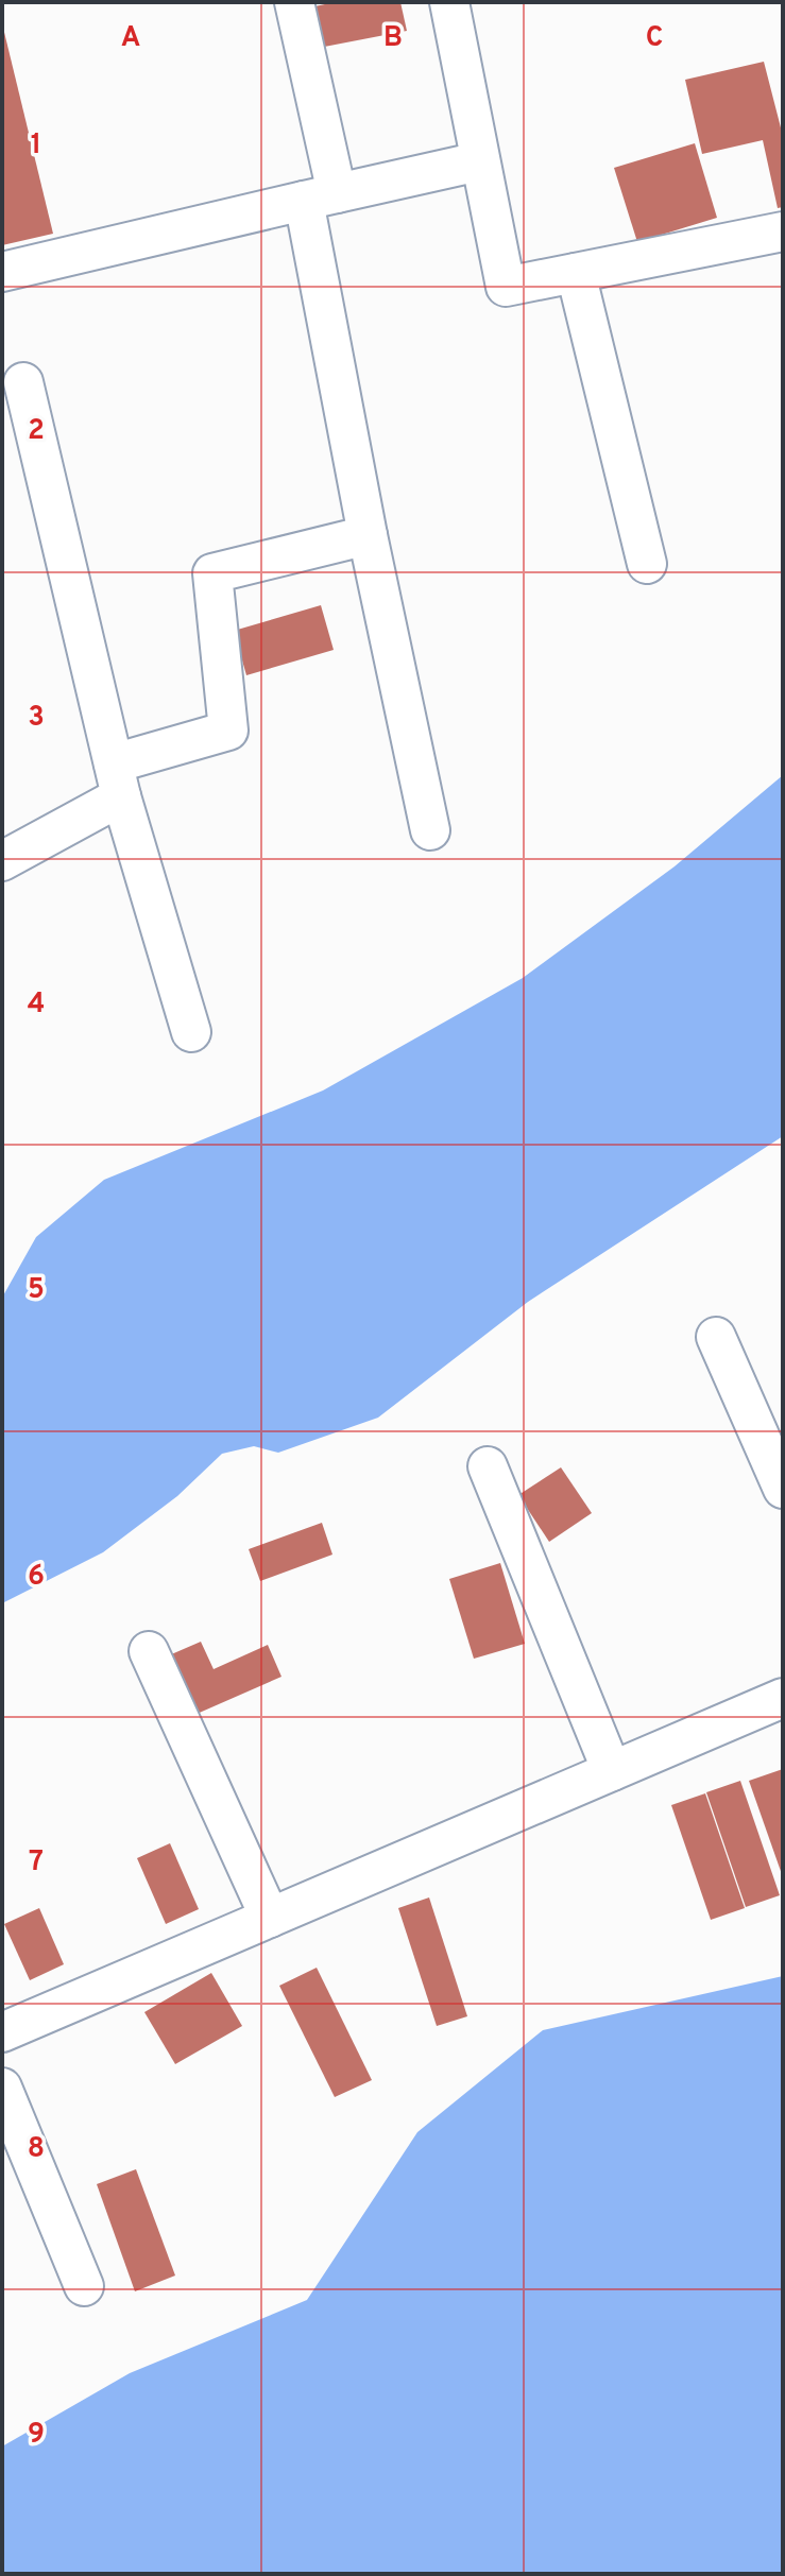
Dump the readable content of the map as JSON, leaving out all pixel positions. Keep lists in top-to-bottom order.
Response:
{
  "grid": {
    "columns": ["A", "B", "C"],
    "rows": [
      "1",
      "2",
      "3",
      "4",
      "5",
      "6",
      "7",
      "8",
      "9"
    ]
  }
}
